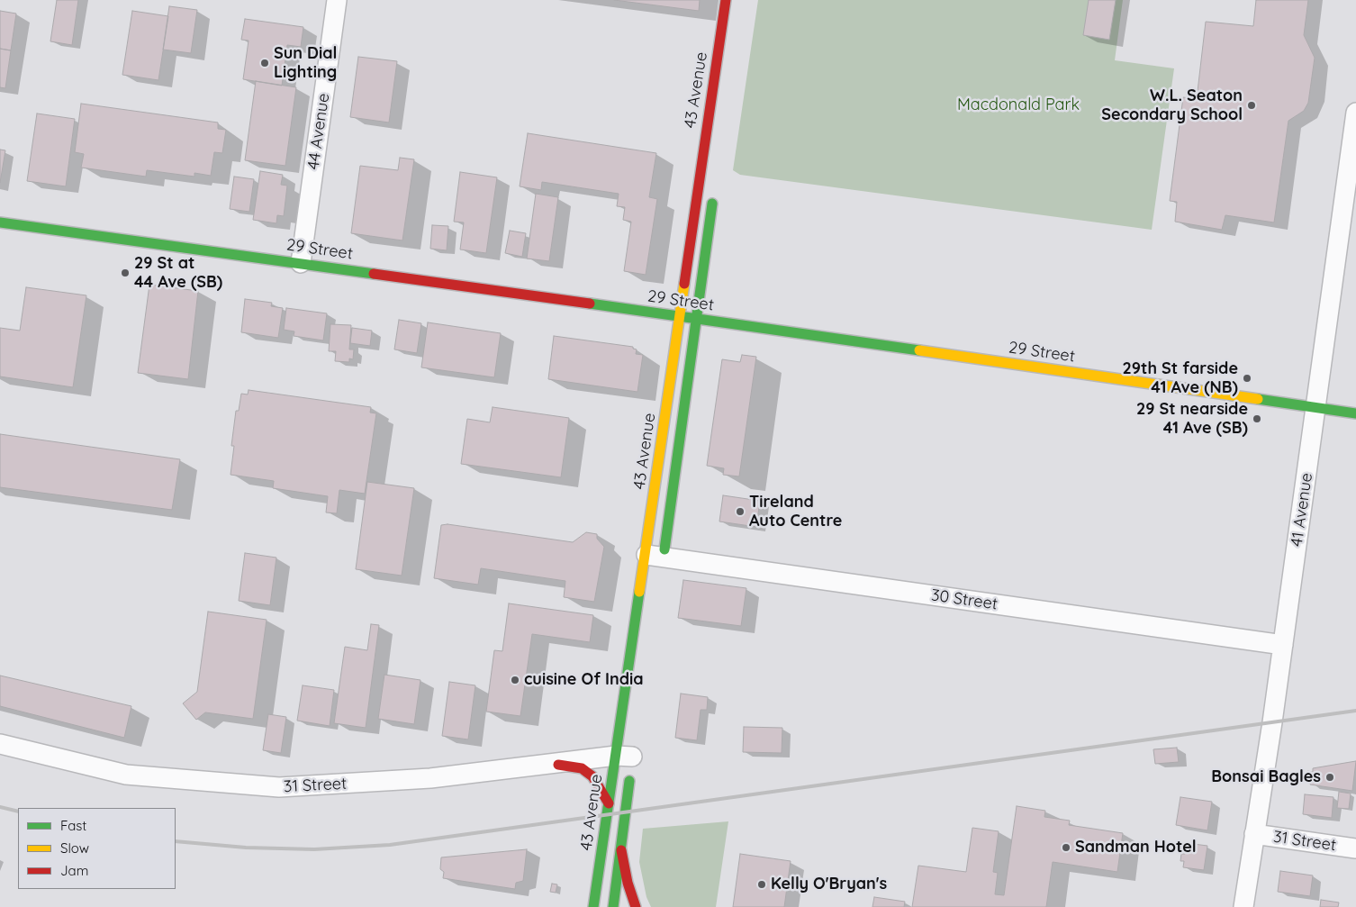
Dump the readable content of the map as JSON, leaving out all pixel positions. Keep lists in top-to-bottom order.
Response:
{
  "streets": {
    "main road": ["43 Avenue", "29 Street"],
    "street": [
      "44 Avenue",
      "41 Avenue",
      "30 Street",
      "31 Street"
    ]
  },
  "crossings": [
    ["43 Avenue", "29 Street"],
    ["43 Avenue", "30 Street"],
    ["43 Avenue", "31 Street"],
    ["44 Avenue", "29 Street"],
    ["29 Street", "41 Avenue"],
    ["41 Avenue", "30 Street"],
    ["41 Avenue", "31 Street"]
  ],
  "parks": ["Macdonald Park"],
  "places": [
    "Sun Dial Lighting",
    "W.L. Seaton Secondary School",
    "29 St at 44 Ave (SB)",
    "29th St farside 41 Ave (NB)",
    "29 St nearside 41 Ave (SB)",
    "Tireland Auto Centre",
    "cuisine Of India",
    "Bonsai Bagles",
    "Sandman Hotel",
    "Kelly O'Bryan's"
  ],
  "legend": ["Fast", "Slow", "Jam"]
}
